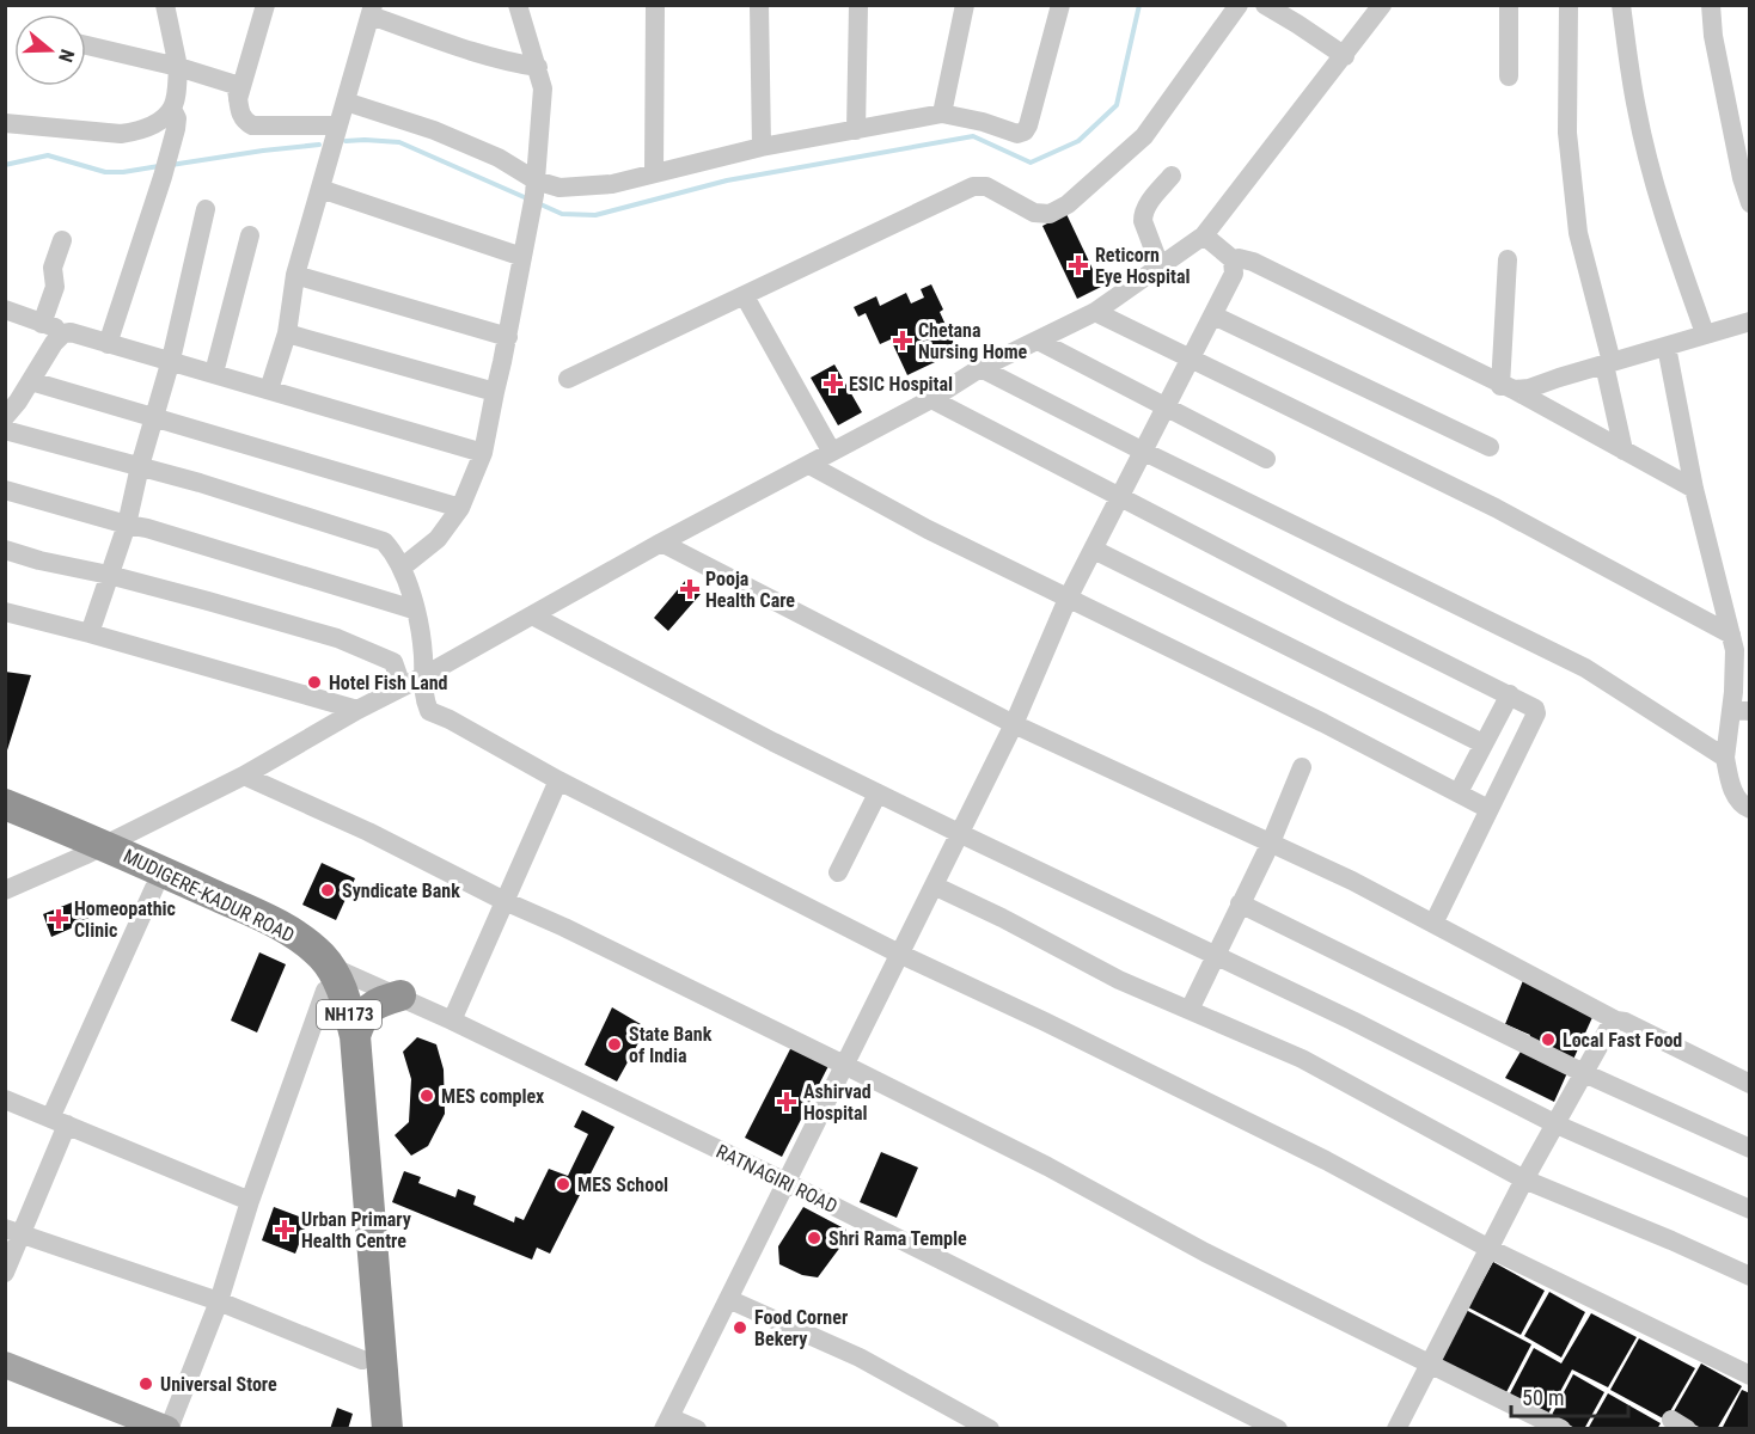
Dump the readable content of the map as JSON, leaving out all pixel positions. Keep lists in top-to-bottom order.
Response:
{
  "streets": {
    "highway": ["MUDIGERE-KADUR ROAD", "NH173"],
    "street": ["RATNAGIRI ROAD"]
  },
  "crossings": [
    ["MUDIGERE-KADUR ROAD", "NH173"],
    ["MUDIGERE-KADUR ROAD", "RATNAGIRI ROAD"],
    ["NH173", "RATNAGIRI ROAD"]
  ],
  "places": {
    "health": [
      "Reticorn Eye Hospital",
      "Chetana Nursing Home",
      "ESIC Hospital",
      "Pooja Health Care",
      "Homeopathic Clinic",
      "Ashirvad Hospital",
      "Urban Primary Health Centre"
    ],
    "other": [
      "Hotel Fish Land",
      "Syndicate Bank",
      "Local Fast Food",
      "State Bank of India",
      "MES complex",
      "MES School",
      "Shri Rama Temple",
      "Food Corner Bekery",
      "Universal Store"
    ]
  },
  "scale_bar": "50 m",
  "north": "right"
}
